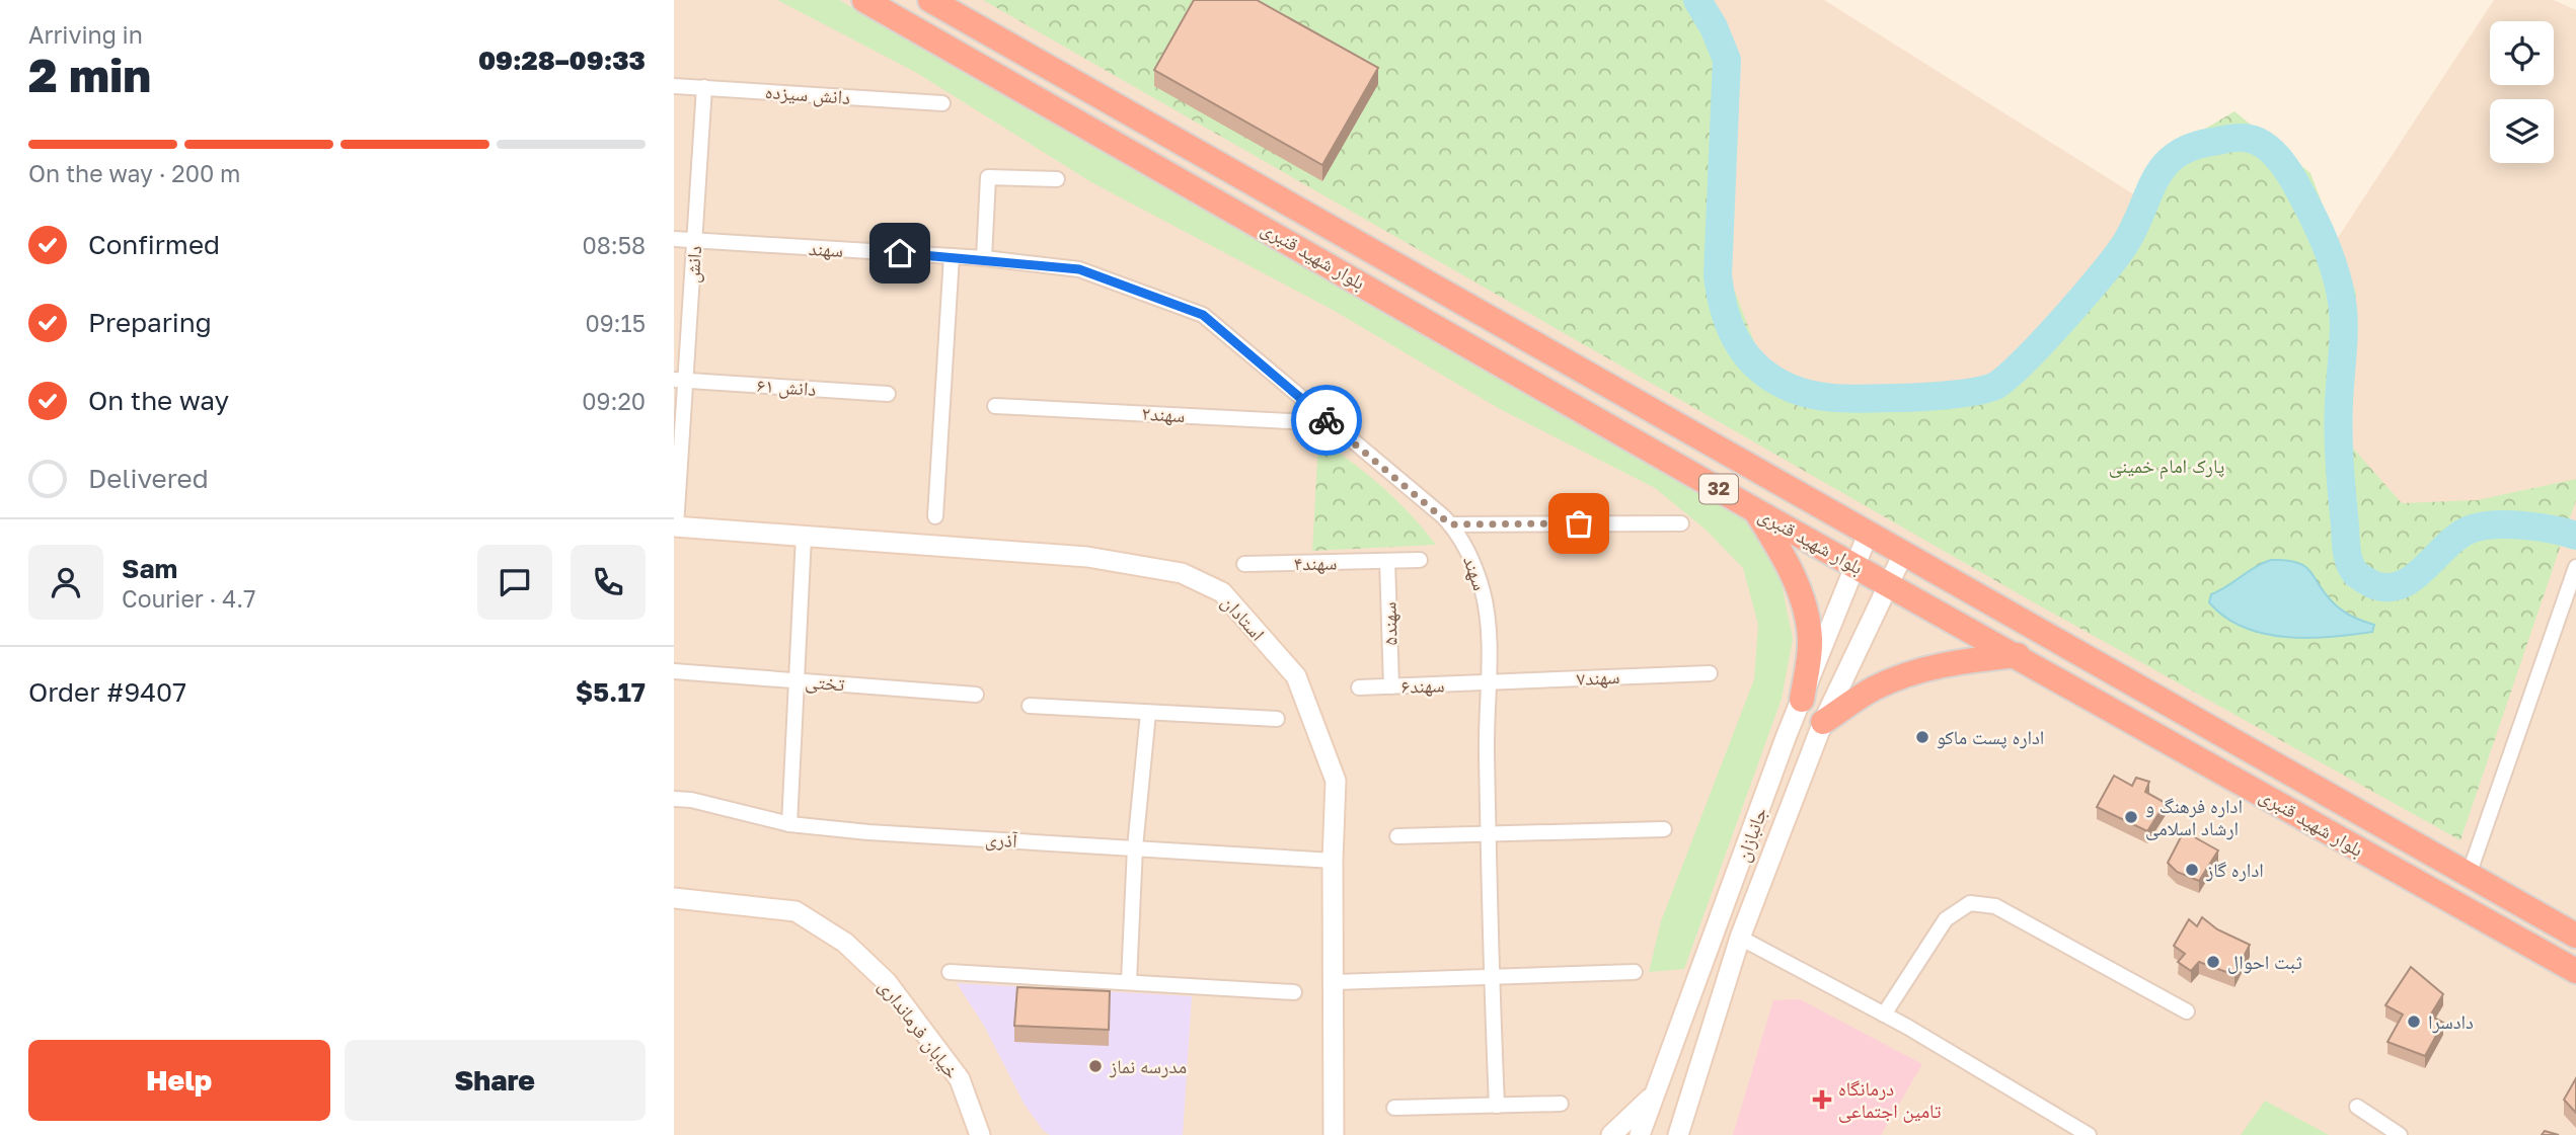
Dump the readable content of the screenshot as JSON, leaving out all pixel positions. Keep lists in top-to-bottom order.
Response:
{
  "streets": {
    "highway": ["بلوار شهید قنبری", "32"],
    "main road": ["استادان", "جانبازان", "خیابان فرمانداری"],
    "street": [
      "دانش سیزده",
      "سهند",
      "دانش",
      "دانش ۶۱",
      "سهند۲",
      "سهند۴",
      "سهند۵",
      "سهند۷",
      "تختی",
      "سهند۶",
      "آذری"
    ]
  },
  "crossings": [
    ["دانش سیزده", "دانش"],
    ["سهند", "دانش"],
    ["سهند", "سهند۲"],
    ["سهند", "سهند۷"],
    ["سهند", "سهند۶"],
    ["بلوار شهید قنبری", "جانبازان"],
    ["دانش", "دانش ۶۱"],
    ["دانش", "استادان"],
    ["سهند۴", "سهند۵"],
    ["استادان", "آذری"],
    ["سهند۵", "سهند۶"],
    ["سهند۷", "سهند۶"]
  ],
  "parks": ["پارک امام خمینی"],
  "places": {
    "other": [
      "اداره پست ماکو",
      "اداره فرهنگ و ارشاد اسلامی",
      "اداره گاز",
      "ثبت احوال",
      "دادسرا",
      "مدرسه نماز"
    ],
    "health": ["درمانگاه تامین اجتماعی"]
  },
  "page": {
    "heading": ["2 min", "Arriving in", "09:28–09:33"],
    "panel": [
      "Sam",
      "Courier · 4.7",
      "Order #9407",
      "$5.17"
    ],
    "bar": "On the way · 200 m",
    "list": [
      ["Confirmed", "08:58"],
      ["Preparing", "09:15"],
      ["On the way", "09:20"],
      "Delivered"
    ],
    "buttons": ["Help", "Share"]
  }
}
